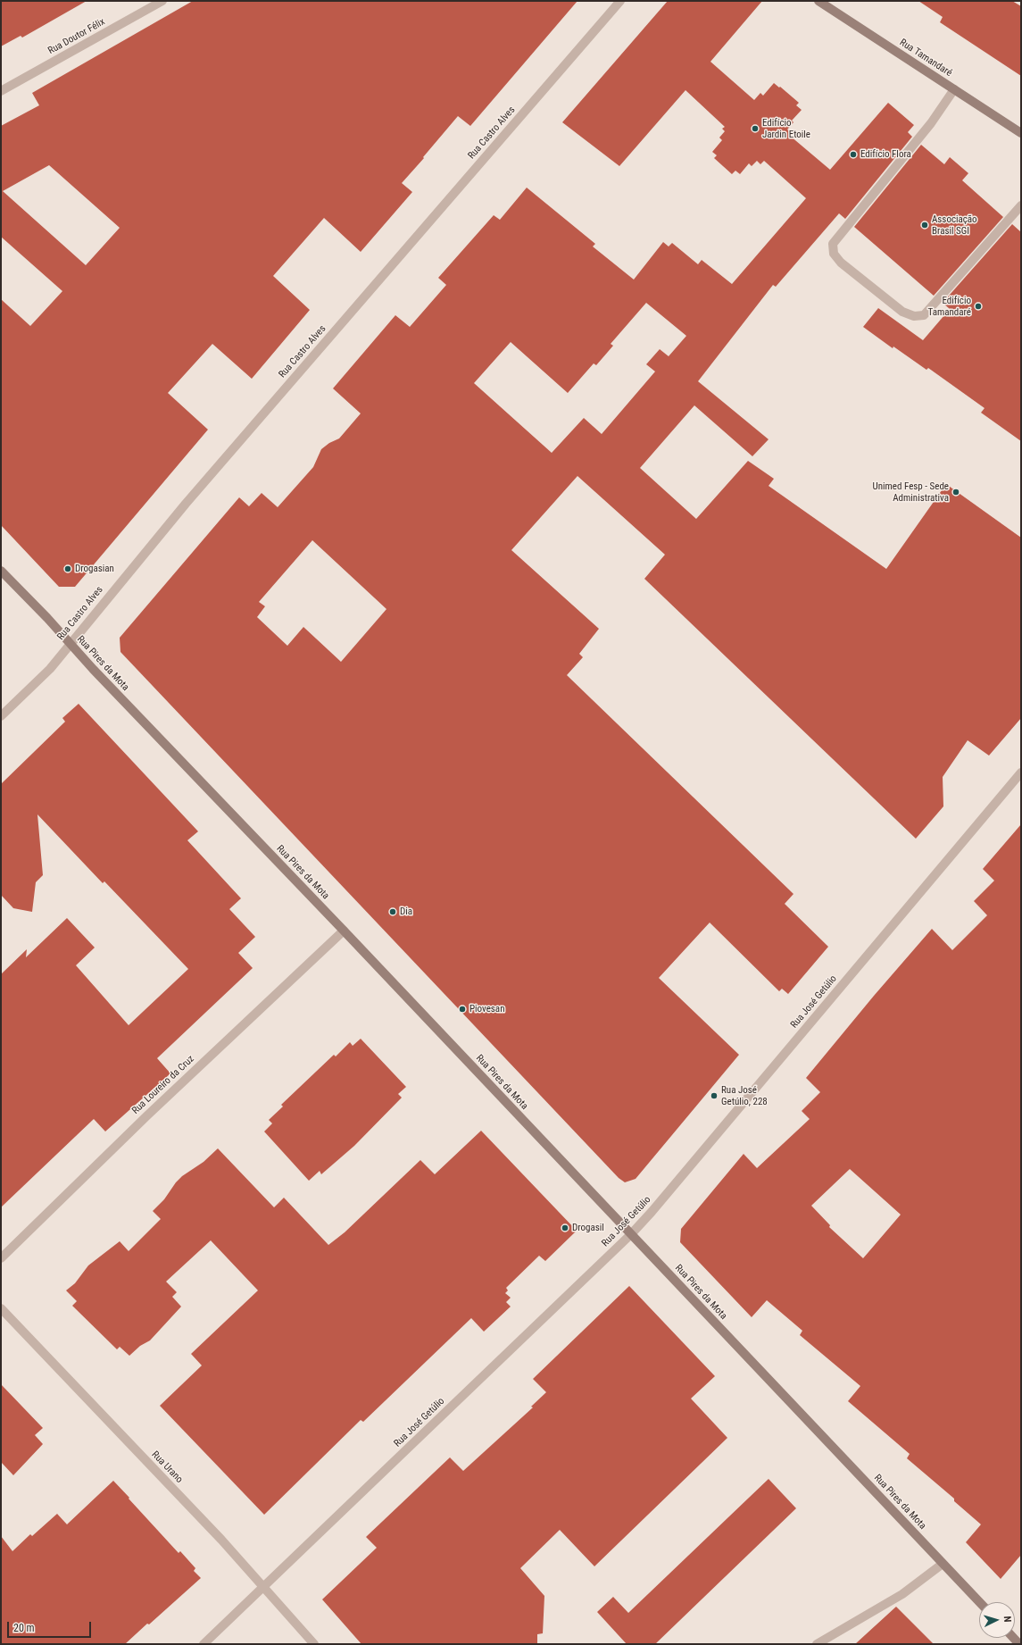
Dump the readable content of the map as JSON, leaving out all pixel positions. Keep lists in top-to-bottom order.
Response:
{
  "streets": {
    "street": [
      "Rua Doutor Félix",
      "Rua Tamandaré",
      "Rua Castro Alves",
      "Rua Pires da Mota",
      "Rua José Getúlio",
      "Rua Loureiro da Cruz",
      "Rua Urano"
    ]
  },
  "crossings": [
    ["Rua Castro Alves", "Rua Pires da Mota"],
    ["Rua Pires da Mota", "Rua José Getúlio"],
    ["Rua Pires da Mota", "Rua Loureiro da Cruz"],
    ["Rua José Getúlio", "Rua Urano"]
  ],
  "places": [
    "Edifício Jardin Etoile",
    "Edifício Flora",
    "Associação Brasil SGI",
    "Edifício Tamandaré",
    "Unimed Fesp - Sede Administrativa",
    "Drogasian",
    "Dia",
    "Piovesan",
    "Rua José Getúlio, 228",
    "Drogasil"
  ],
  "scale_bar": "20 m",
  "north": "right"
}
